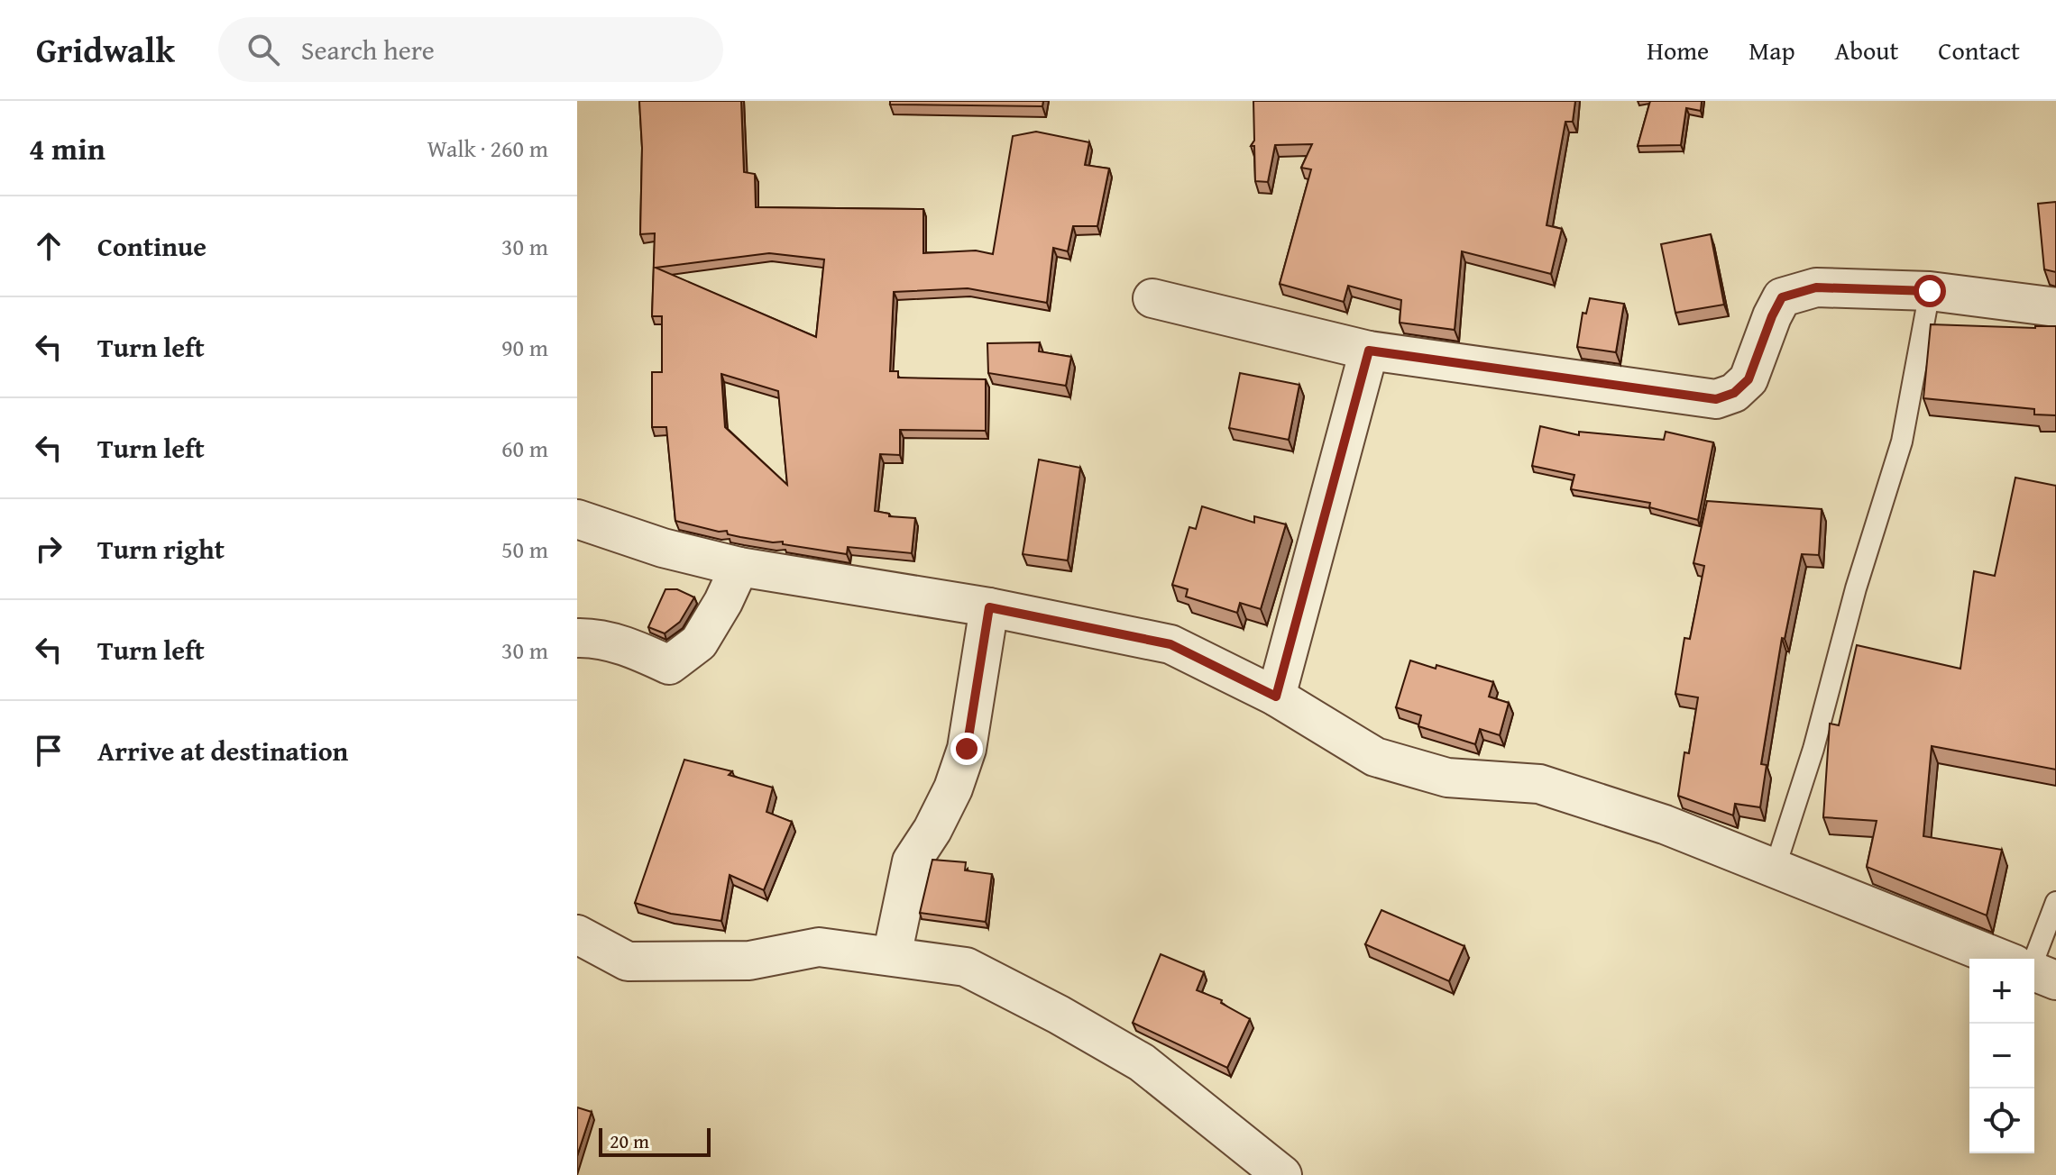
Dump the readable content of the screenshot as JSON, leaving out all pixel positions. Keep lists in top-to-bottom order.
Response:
{
  "scale_bar": "20 m",
  "page": {
    "header": "Gridwalk",
    "search": "Search here",
    "nav": [
      "Home",
      "Map",
      "About",
      "Contact"
    ],
    "heading": ["4 min", "Walk · 260 m"],
    "list": [
      ["Continue", "30 m"],
      ["Turn left", "90 m"],
      ["Turn left", "60 m"],
      ["Turn right", "50 m"],
      ["Turn left", "30 m"],
      "Arrive at destination"
    ],
    "map_buttons": ["+", "−"],
    "scale": "20 m"
  }
}
